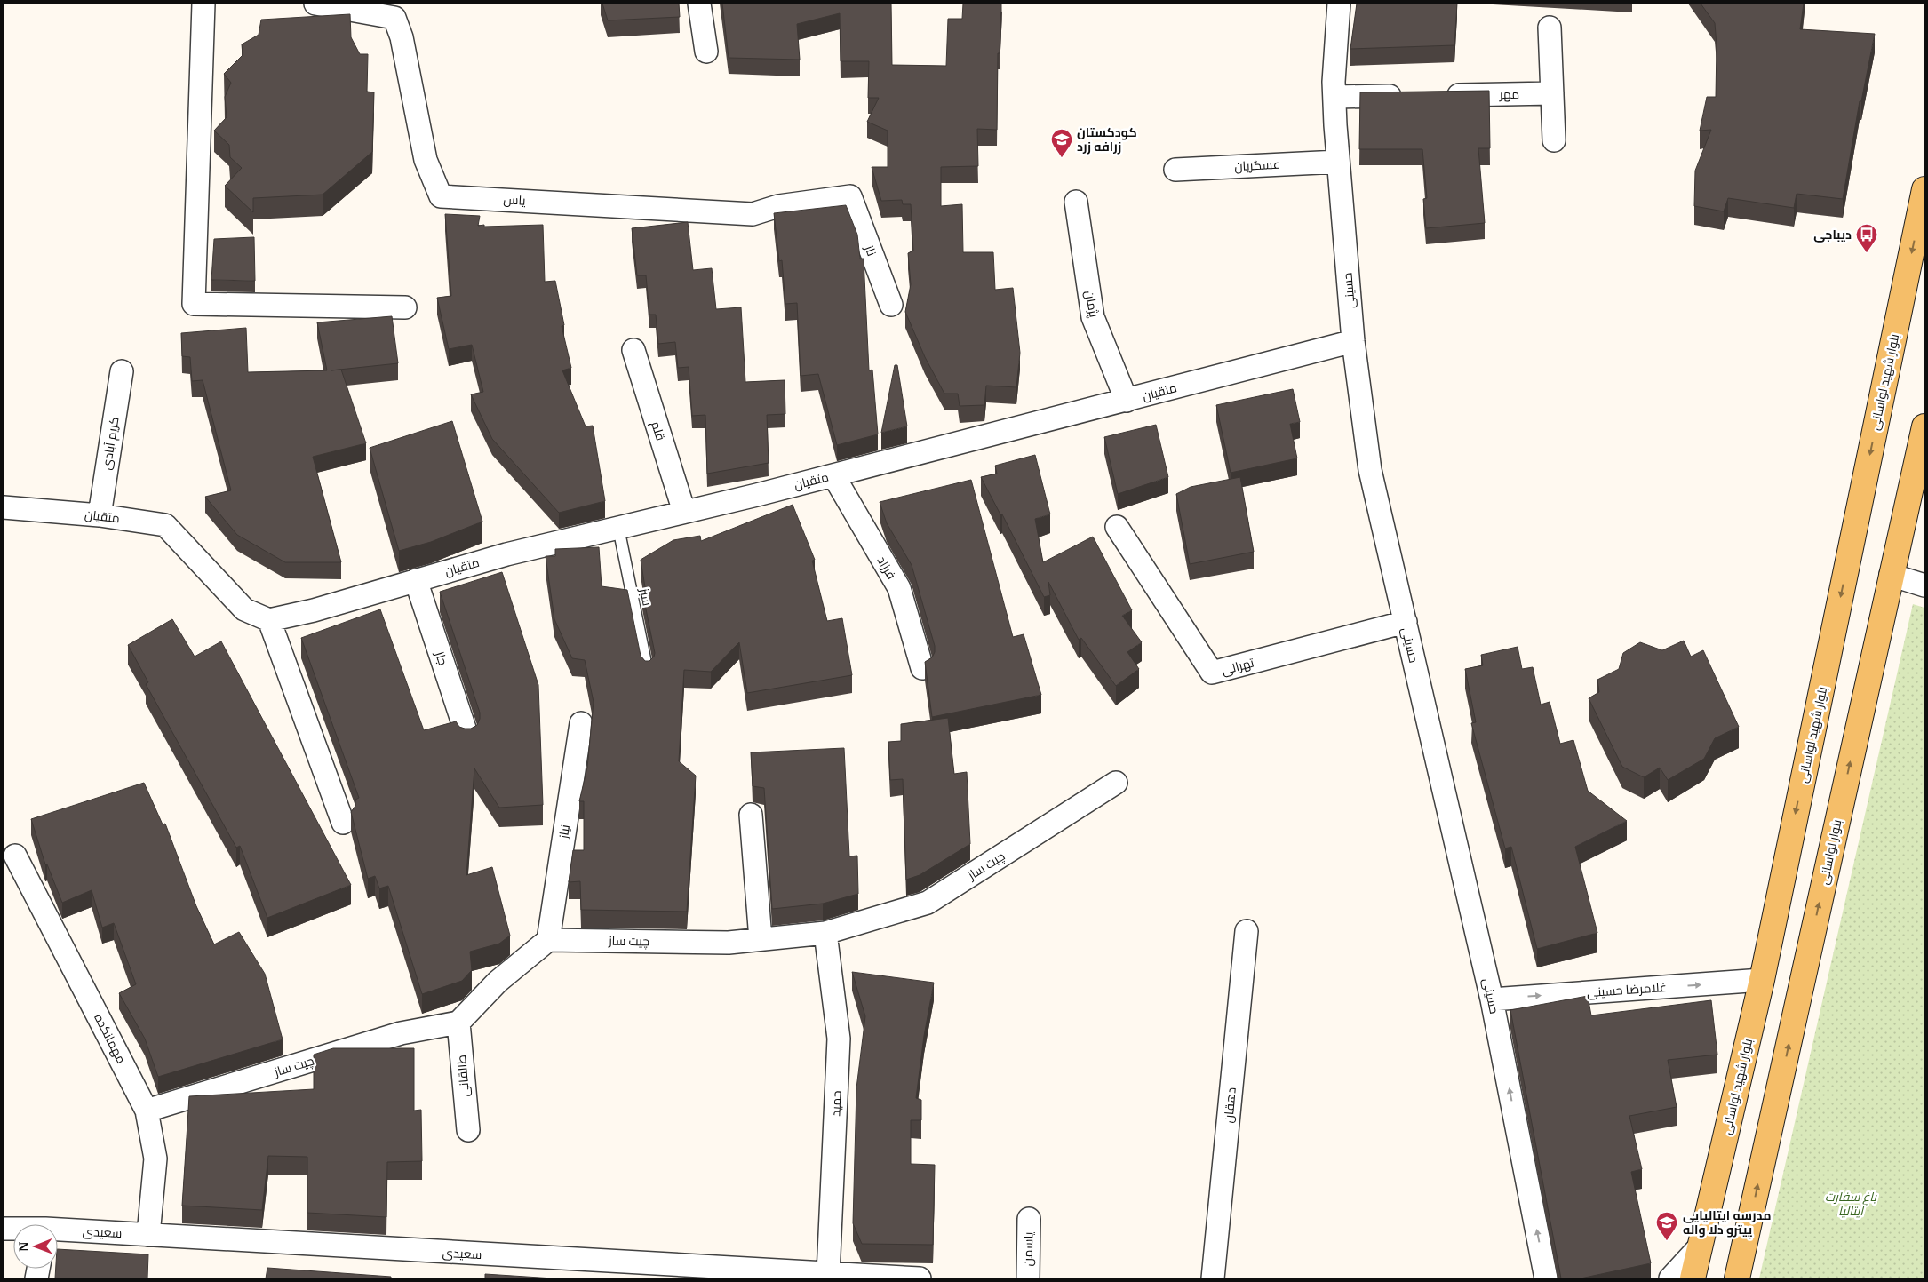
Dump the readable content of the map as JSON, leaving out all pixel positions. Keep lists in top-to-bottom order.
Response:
{
  "streets": {
    "main road": ["بلوار شهید لواسانی", "بلوار لواسانی"],
    "street": [
      "مهر",
      "عسگریان",
      "یاس",
      "ناز",
      "حسینی",
      "پژمان",
      "متقیان",
      "قلم",
      "کریم آبادی",
      "فرزاد",
      "جاز",
      "تهرانی",
      "نیاز",
      "چیت ساز",
      "غلامرضا حسینی",
      "مهمانکده",
      "طالقانی",
      "حمید",
      "دهقان",
      "سعیدی",
      "یاسمن"
    ],
    "lane": ["سبز"]
  },
  "crossings": [
    ["عسگریان", "حسینی"],
    ["یاس", "ناز"],
    ["حسینی", "متقیان"],
    ["حسینی", "تهرانی"],
    ["حسینی", "غلامرضا حسینی"],
    ["پژمان", "متقیان"],
    ["بلوار شهید لواسانی", "غلامرضا حسینی"],
    ["متقیان", "قلم"],
    ["متقیان", "کریم آبادی"],
    ["متقیان", "فرزاد"],
    ["متقیان", "سبز"],
    ["متقیان", "جاز"],
    ["نیاز", "چیت ساز"],
    ["چیت ساز", "مهمانکده"],
    ["چیت ساز", "طالقانی"],
    ["چیت ساز", "حمید"],
    ["مهمانکده", "سعیدی"],
    ["حمید", "سعیدی"]
  ],
  "one_way": ["بلوار شهید لواسانی", "بلوار لواسانی", "غلامرضا حسینی"],
  "parks": ["باغ سفارت ایتالیا"],
  "places": {
    "school or university": ["کودکستان زرافه زرد", "مدرسه ایتالیایی پیترو دلا واله"],
    "bus stop": ["دیباجی"]
  },
  "north": "left"
}
